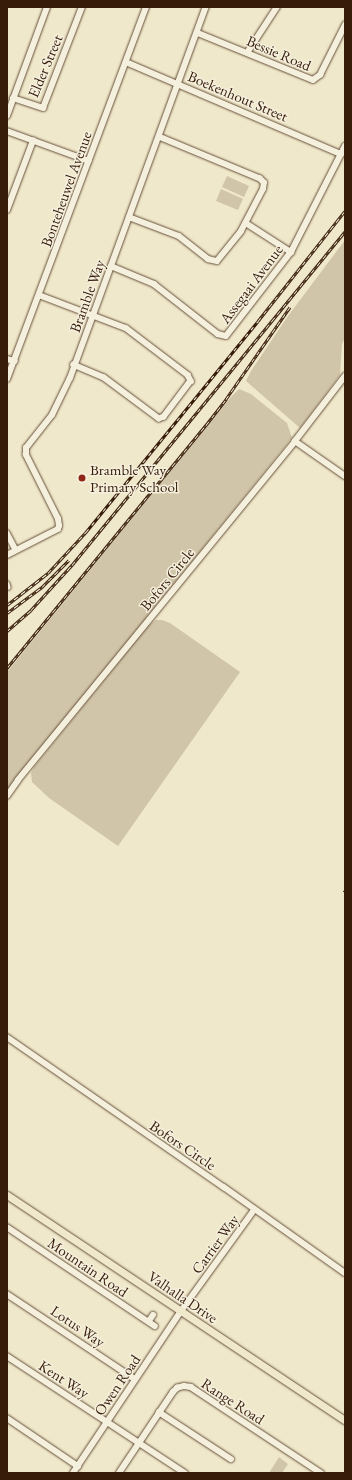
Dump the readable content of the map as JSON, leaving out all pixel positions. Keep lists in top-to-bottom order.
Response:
{
  "streets": {
    "main road": ["Valhalla Drive"],
    "street": [
      "Bessie Road",
      "Elder Street",
      "Boekenhout Street",
      "Bonteheuwel Avenue",
      "Assegaai Avenue",
      "Bramble Way",
      "Bofors Circle",
      "Carrier Way",
      "Mountain Road",
      "Lotus Way",
      "Kent Way",
      "Owen Road",
      "Range Road"
    ]
  },
  "crossings": [
    ["Bessie Road", "Bramble Way"],
    ["Boekenhout Street", "Bonteheuwel Avenue"],
    ["Boekenhout Street", "Assegaai Avenue"],
    ["Boekenhout Street", "Bramble Way"],
    ["Assegaai Avenue", "Bramble Way"],
    ["Bofors Circle", "Carrier Way"],
    ["Carrier Way", "Valhalla Drive"],
    ["Carrier Way", "Owen Road"],
    ["Valhalla Drive", "Owen Road"],
    ["Lotus Way", "Owen Road"],
    ["Kent Way", "Owen Road"],
    ["Kent Way", "Range Road"]
  ],
  "places": ["Bramble Way Primary School"]
}
